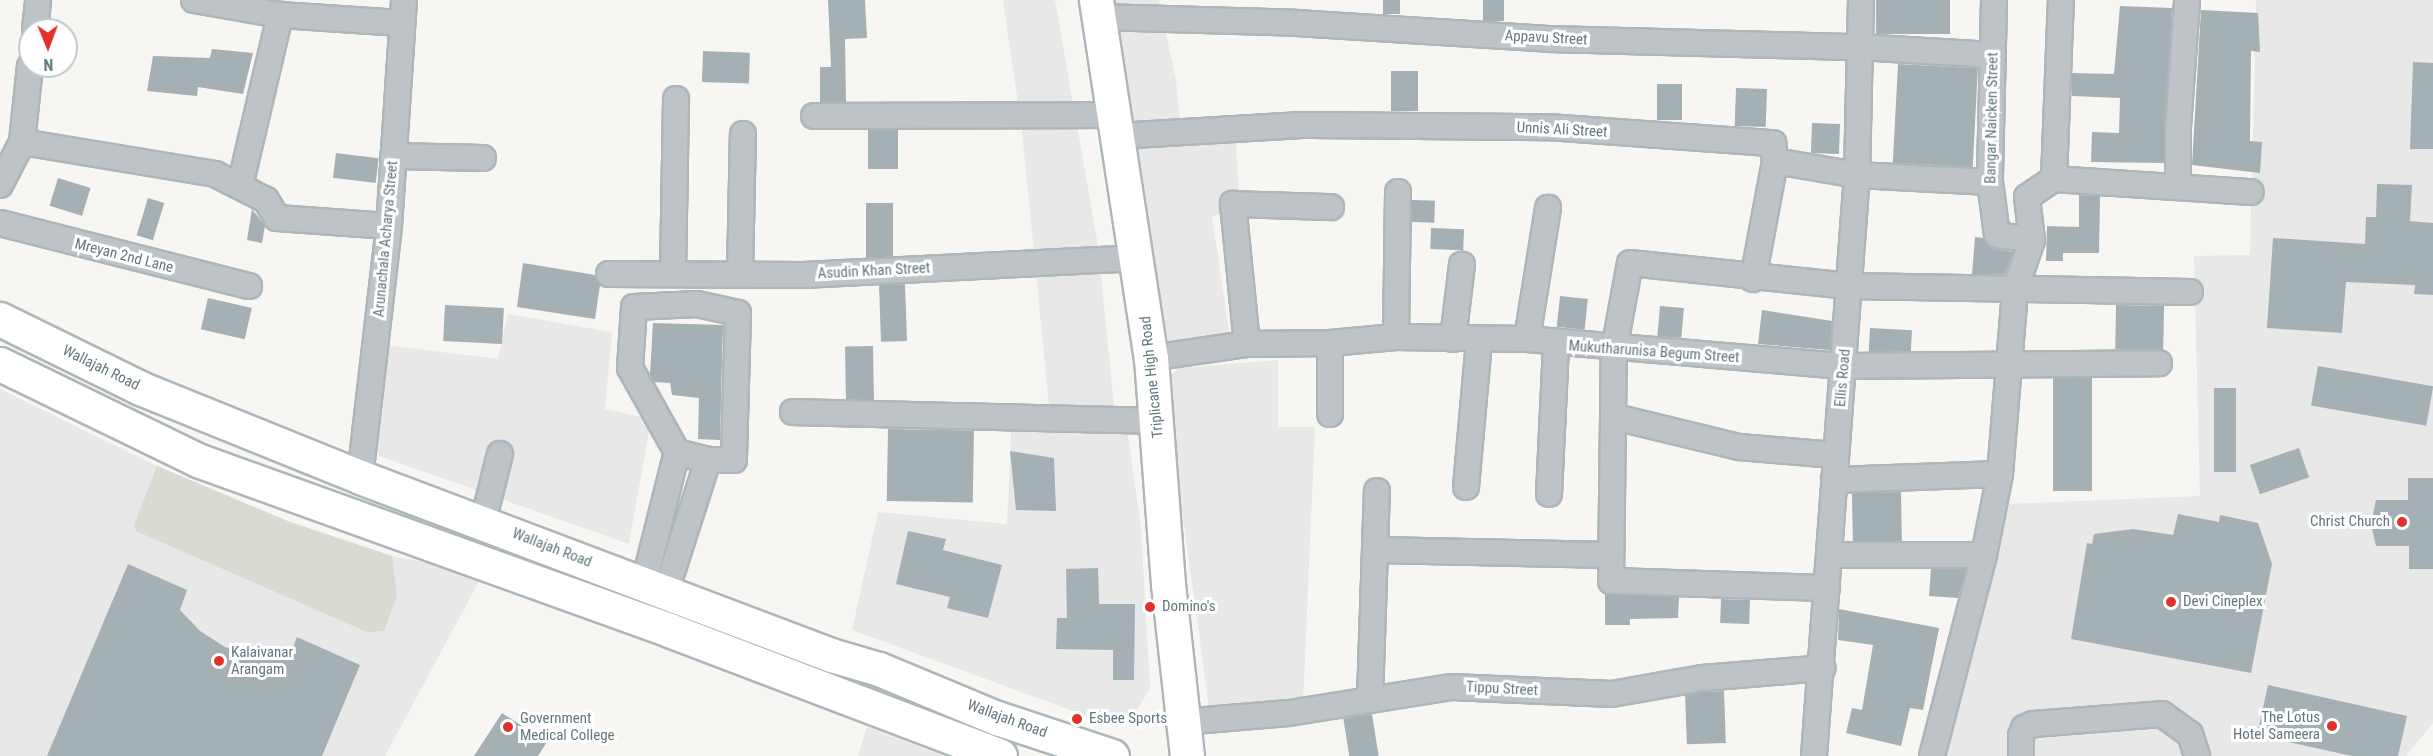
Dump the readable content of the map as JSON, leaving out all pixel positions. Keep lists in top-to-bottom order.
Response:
{
  "streets": {
    "main road": ["Wallajah Road", "Triplicane High Road"],
    "street": [
      "Appavu Street",
      "Bangar Naicken Street",
      "Unnis Ali Street",
      "Arunachala Acharya Street",
      "Mreyan 2nd Lane",
      "Asudin Khan Street",
      "Mukutharunisa Begum Street",
      "Ellis Road",
      "Tippu Street"
    ]
  },
  "crossings": [
    ["Appavu Street", "Bangar Naicken Street"],
    ["Appavu Street", "Triplicane High Road"],
    ["Appavu Street", "Ellis Road"],
    ["Unnis Ali Street", "Triplicane High Road"],
    ["Arunachala Acharya Street", "Wallajah Road"],
    ["Asudin Khan Street", "Triplicane High Road"],
    ["Mukutharunisa Begum Street", "Triplicane High Road"],
    ["Mukutharunisa Begum Street", "Ellis Road"],
    ["Triplicane High Road", "Tippu Street"],
    ["Ellis Road", "Tippu Street"]
  ],
  "places": [
    "Christ Church",
    "Devi Cineplex",
    "Domino's",
    "Kalaivanar Arangam",
    "Esbee Sports",
    "The Lotus Hotel Sameera",
    "Government Medical College"
  ],
  "north": "bottom"
}
